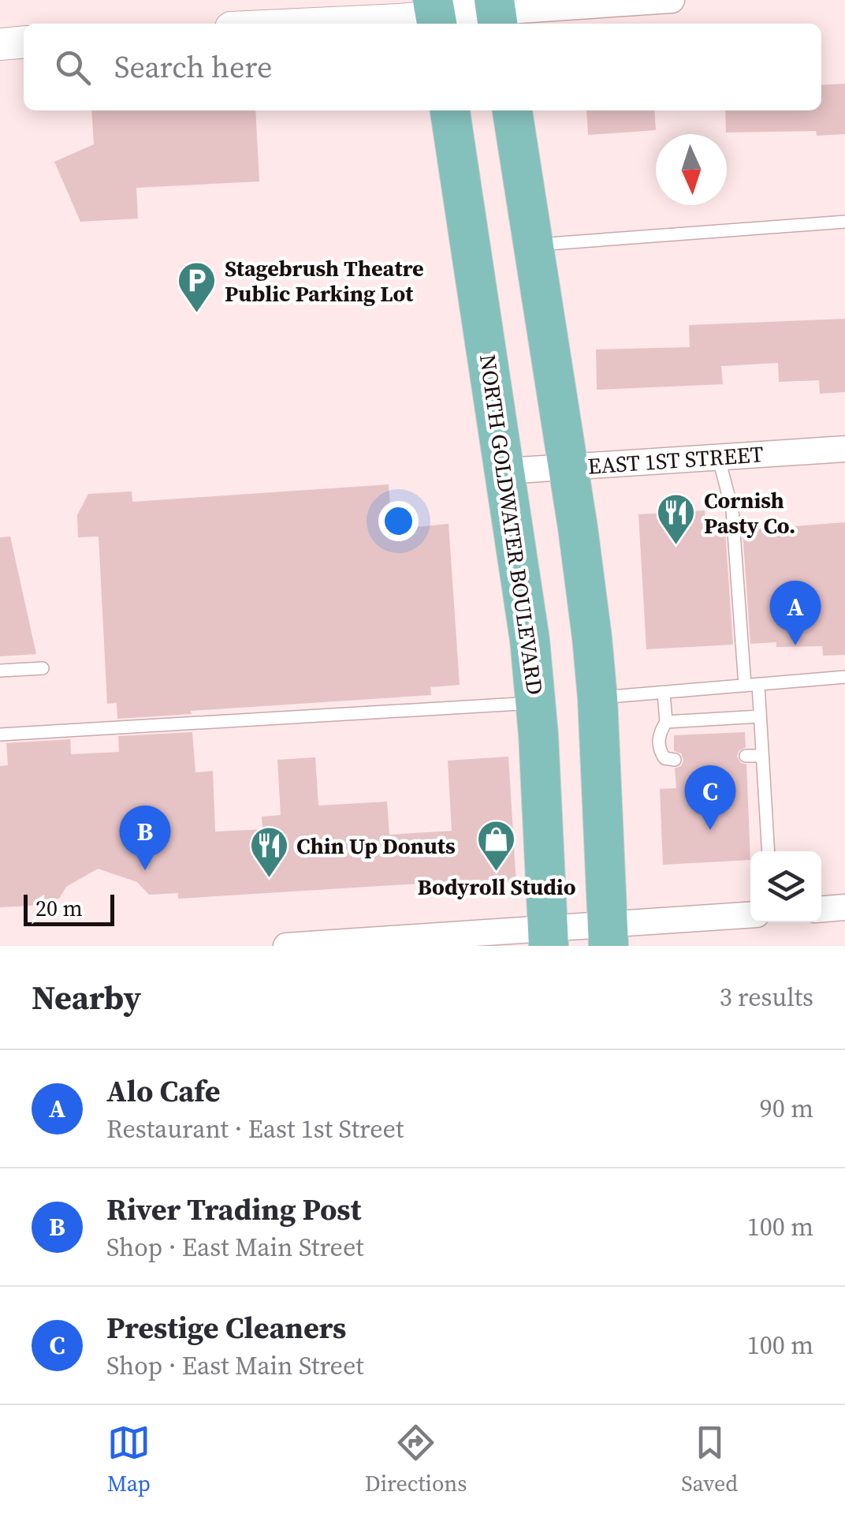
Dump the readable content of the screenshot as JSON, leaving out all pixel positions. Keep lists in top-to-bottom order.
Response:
{
  "streets": {
    "main road": ["NORTH GOLDWATER BOULEVARD"],
    "street": ["EAST 1ST STREET"]
  },
  "crossings": [
    ["EAST 1ST STREET", "NORTH GOLDWATER BOULEVARD"]
  ],
  "places": {
    "parking": ["Stagebrush Theatre Public Parking Lot"],
    "restaurant": ["Cornish Pasty Co.", "Chin Up Donuts"],
    "shop": ["Bodyroll Studio"]
  },
  "scale_bar": "20 m",
  "north": "bottom",
  "page": {
    "search": "Search here",
    "pins": ["A", "C", "B"],
    "scale": "20 m",
    "heading": ["Nearby", "3 results"],
    "list": [
      {
        "mark": "A",
        "name": "Alo Cafe",
        "note": "Restaurant · East 1st Street",
        "value": "90 m"
      },
      {
        "mark": "B",
        "name": "River Trading Post",
        "note": "Shop · East Main Street",
        "value": "100 m"
      },
      {
        "mark": "C",
        "name": "Prestige Cleaners",
        "note": "Shop · East Main Street",
        "value": "100 m"
      }
    ],
    "nav": ["Map", "Directions", "Saved"]
  }
}
